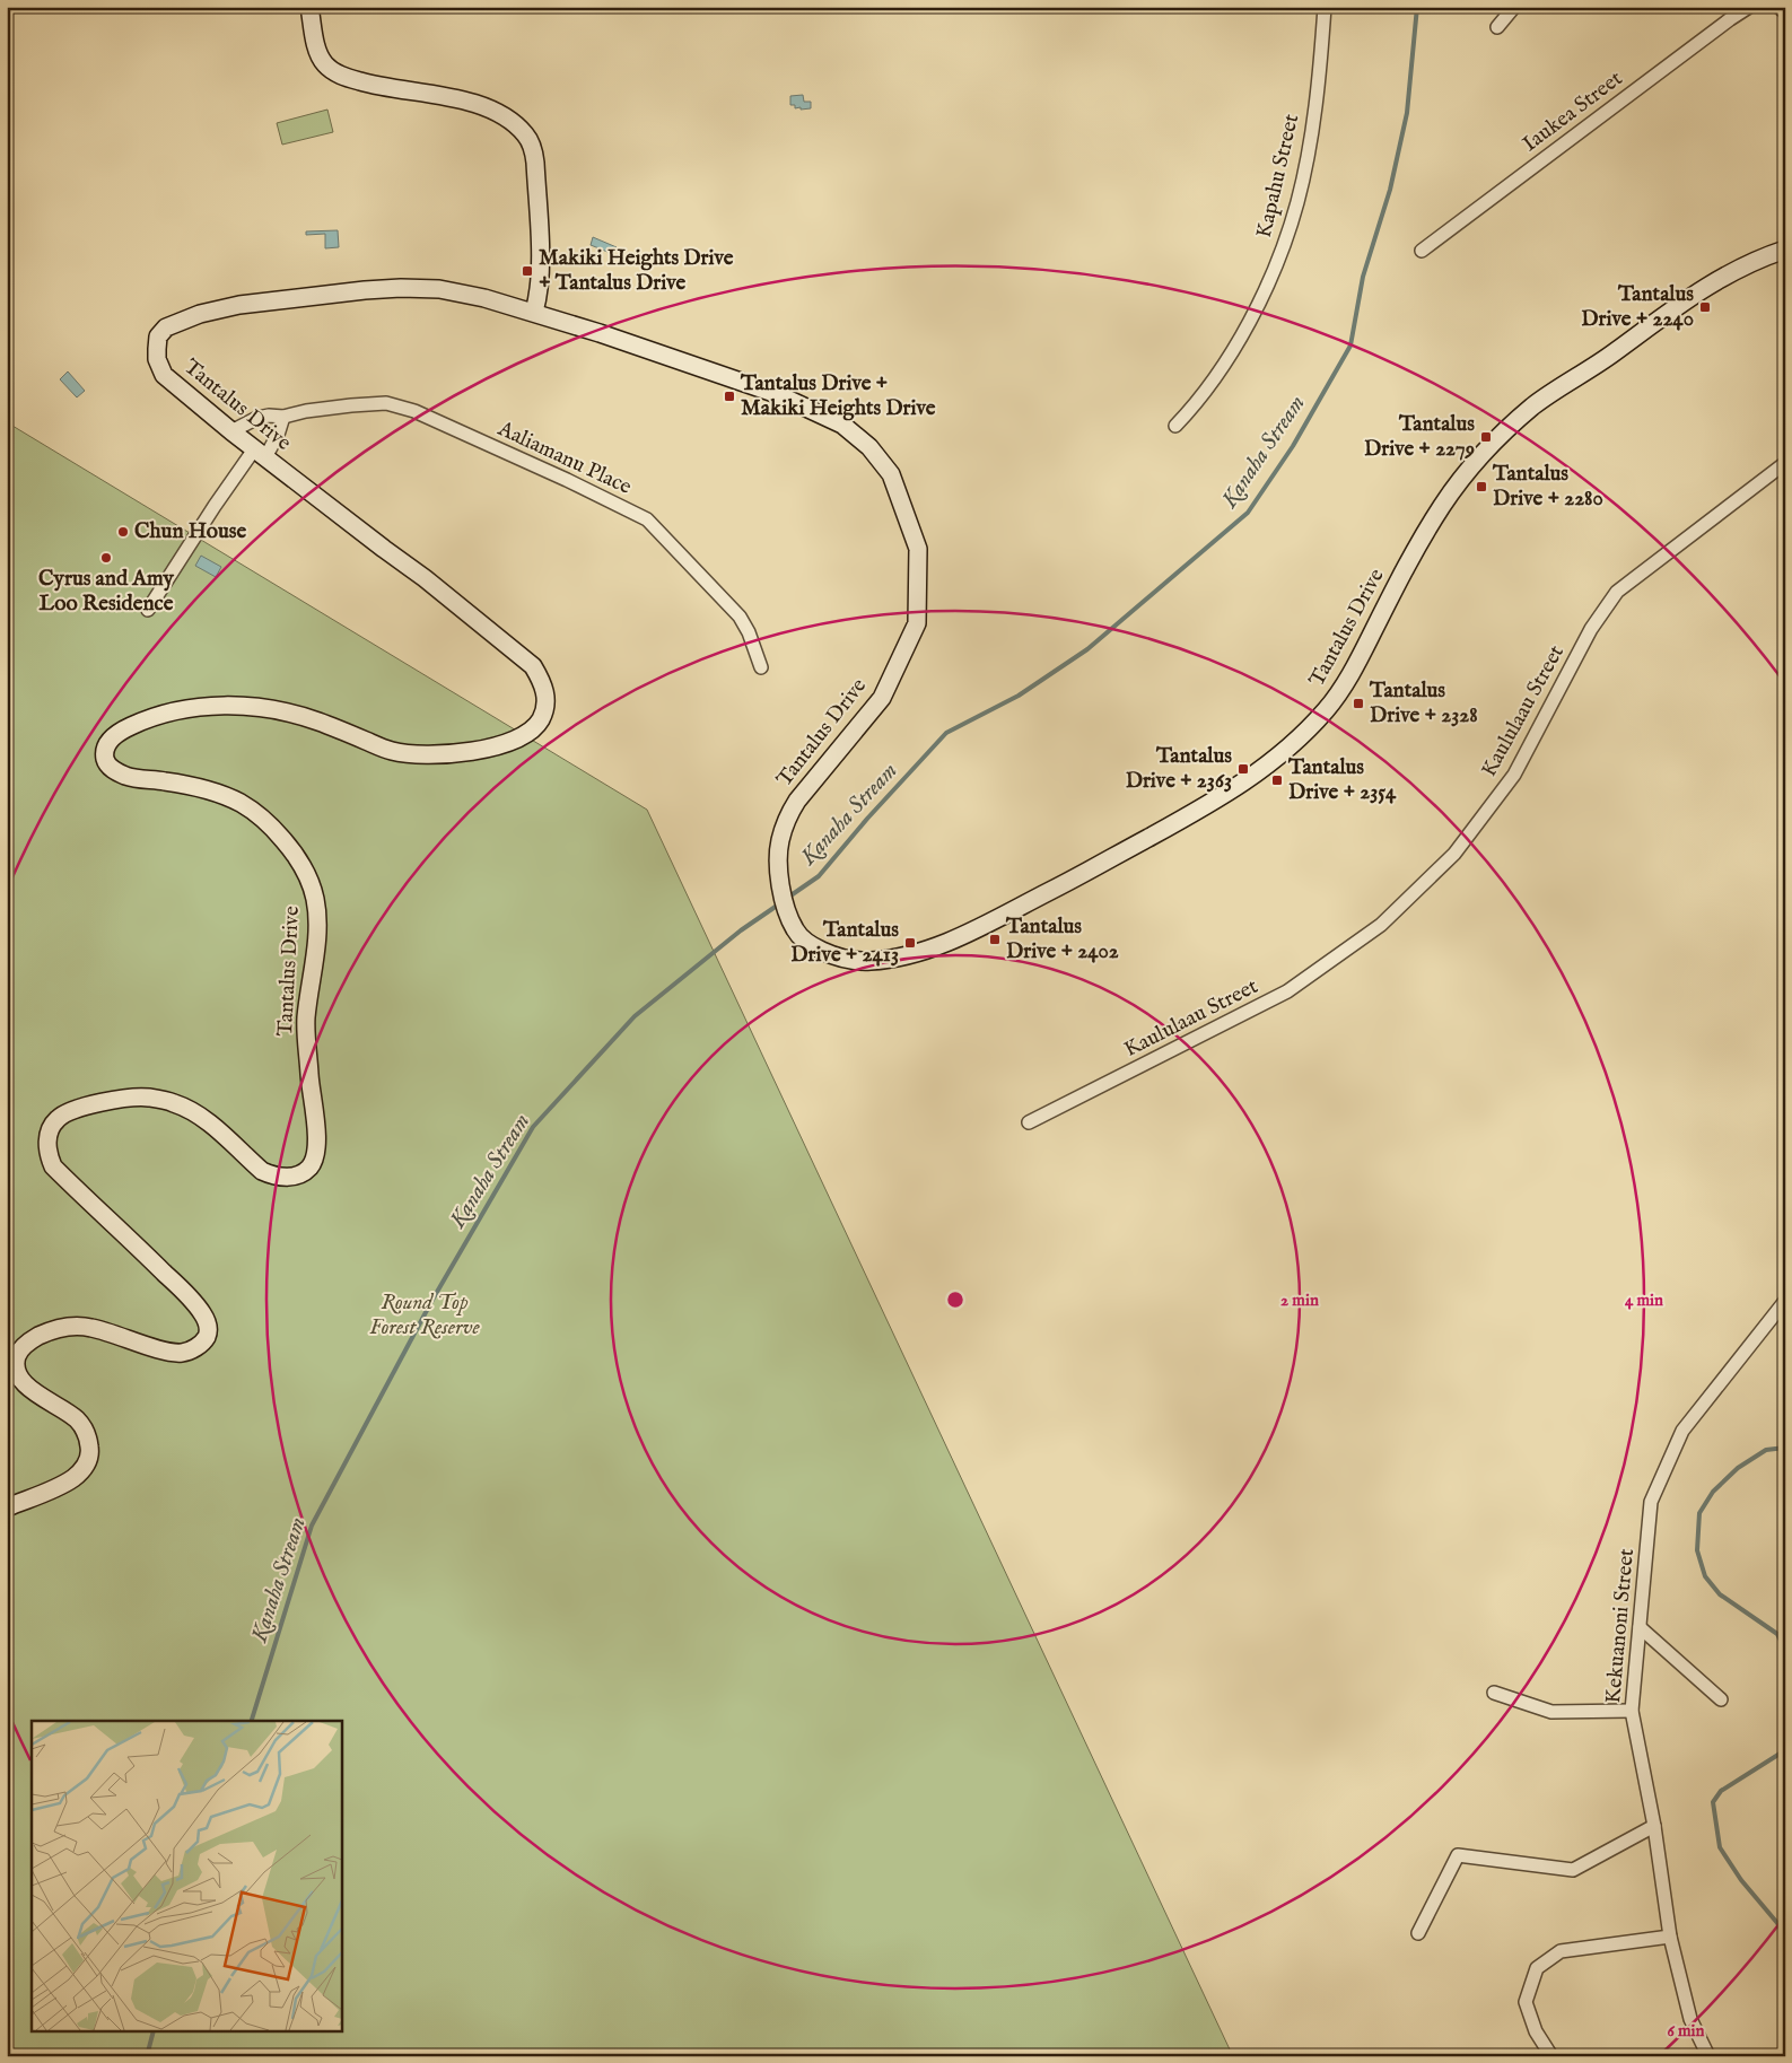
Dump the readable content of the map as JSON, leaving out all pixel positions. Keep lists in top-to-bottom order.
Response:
{
  "streets": {
    "street": [
      "Iaukea Street",
      "Kapahu Street",
      "Tantalus Drive",
      "Aaliamanu Place",
      "Kaululaau Street",
      "Kekuanoni Street"
    ]
  },
  "crossings": [
    ["Tantalus Drive", "Aaliamanu Place"]
  ],
  "water": ["Kanaha Stream"],
  "parks": ["Round Top Forest Reserve"],
  "places": {
    "transit": [
      "Makiki Heights Drive + Tantalus Drive",
      "Tantalus Drive + 2240",
      "Tantalus Drive + Makiki Heights Drive",
      "Tantalus Drive + 2279",
      "Tantalus Drive + 2280",
      "Tantalus Drive + 2328",
      "Tantalus Drive + 2363",
      "Tantalus Drive + 2354",
      "Tantalus Drive + 2402",
      "Tantalus Drive + 2413"
    ],
    "other": ["Chun House", "Cyrus and Amy Loo Residence"]
  },
  "rings": ["2 min", "4 min", "6 min"]
}
